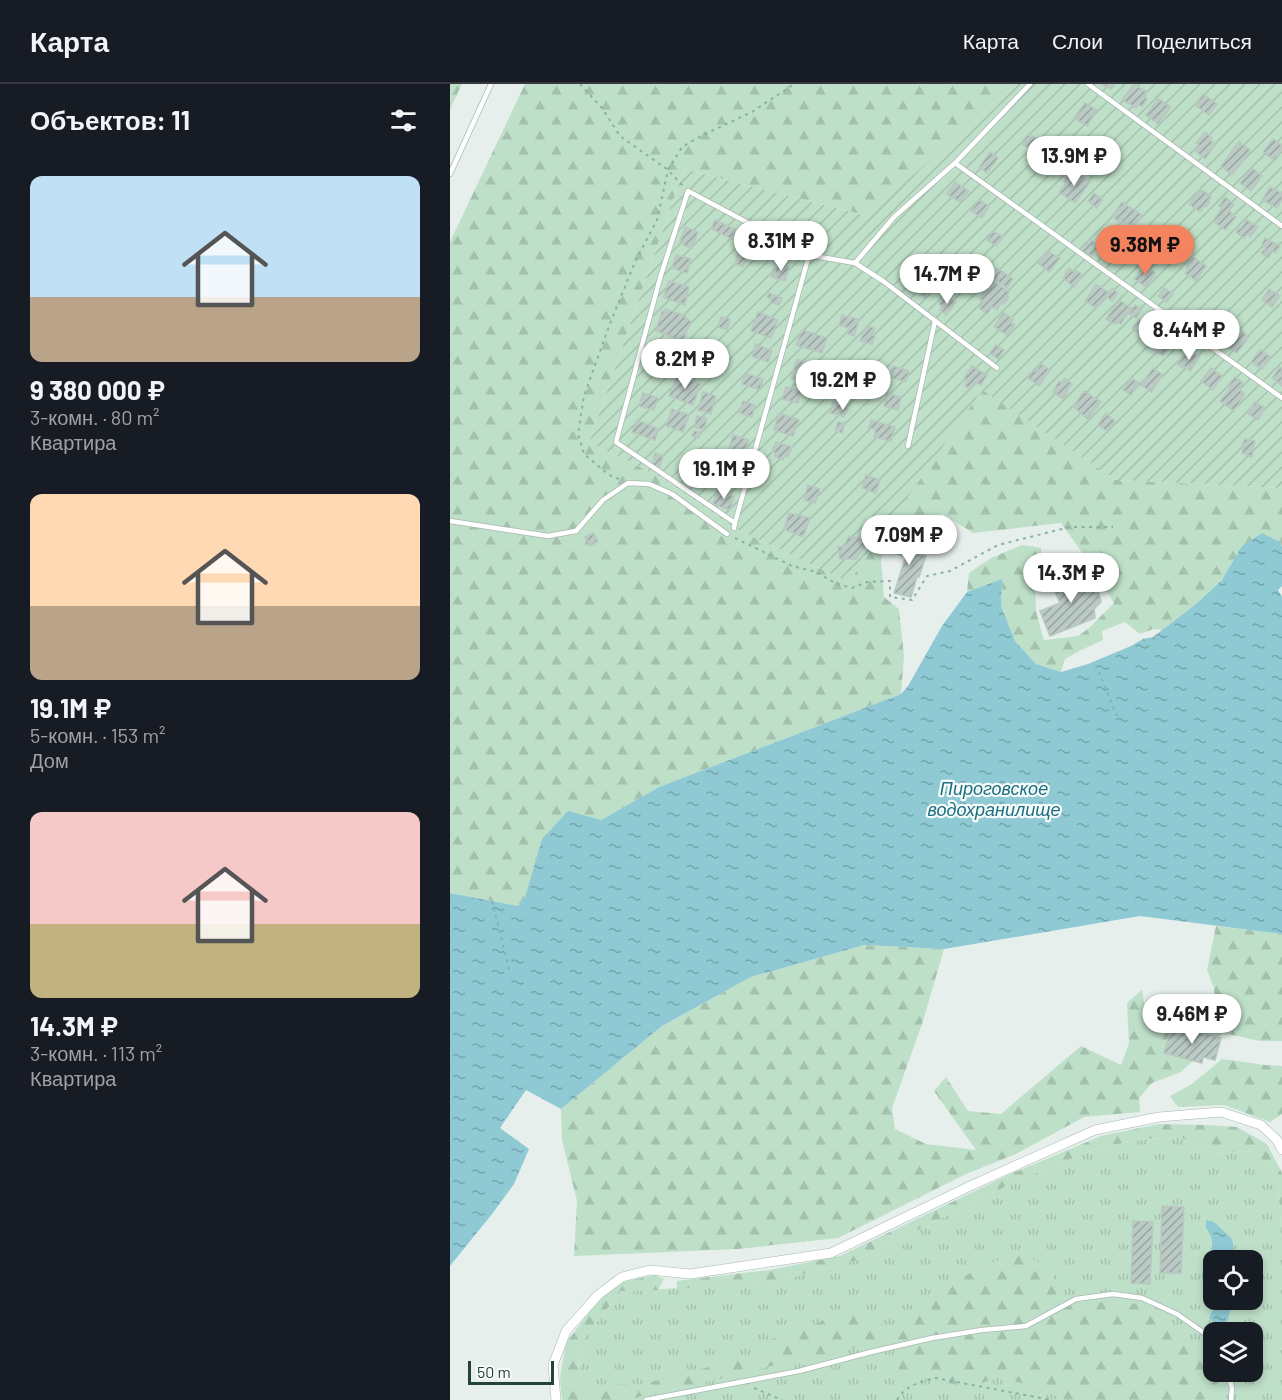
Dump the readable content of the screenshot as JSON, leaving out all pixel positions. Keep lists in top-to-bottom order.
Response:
{
  "water": ["Пироговское водохранилище"],
  "scale_bar": "50 m",
  "page": {
    "header": "Карта",
    "nav": ["Карта", "Слои", "Поделиться"],
    "heading": "Объектов: 11",
    "price": [
      "13.9M ₽",
      "8.31M ₽",
      "9.38M ₽",
      "14.7M ₽",
      "8.44M ₽",
      "8.2M ₽",
      "19.2M ₽",
      "19.1M ₽",
      "7.09M ₽",
      "14.3M ₽",
      "9.46M ₽"
    ],
    "list": [
      {
        "name": "9 380 000 ₽",
        "note": "3-комн. · 80 m² · Квартира"
      },
      {
        "name": "19.1M ₽",
        "note": "5-комн. · 153 m² · Дом"
      },
      {
        "name": "14.3M ₽",
        "note": "3-комн. · 113 m² · Квартира"
      }
    ],
    "scale": "50 m"
  }
}
